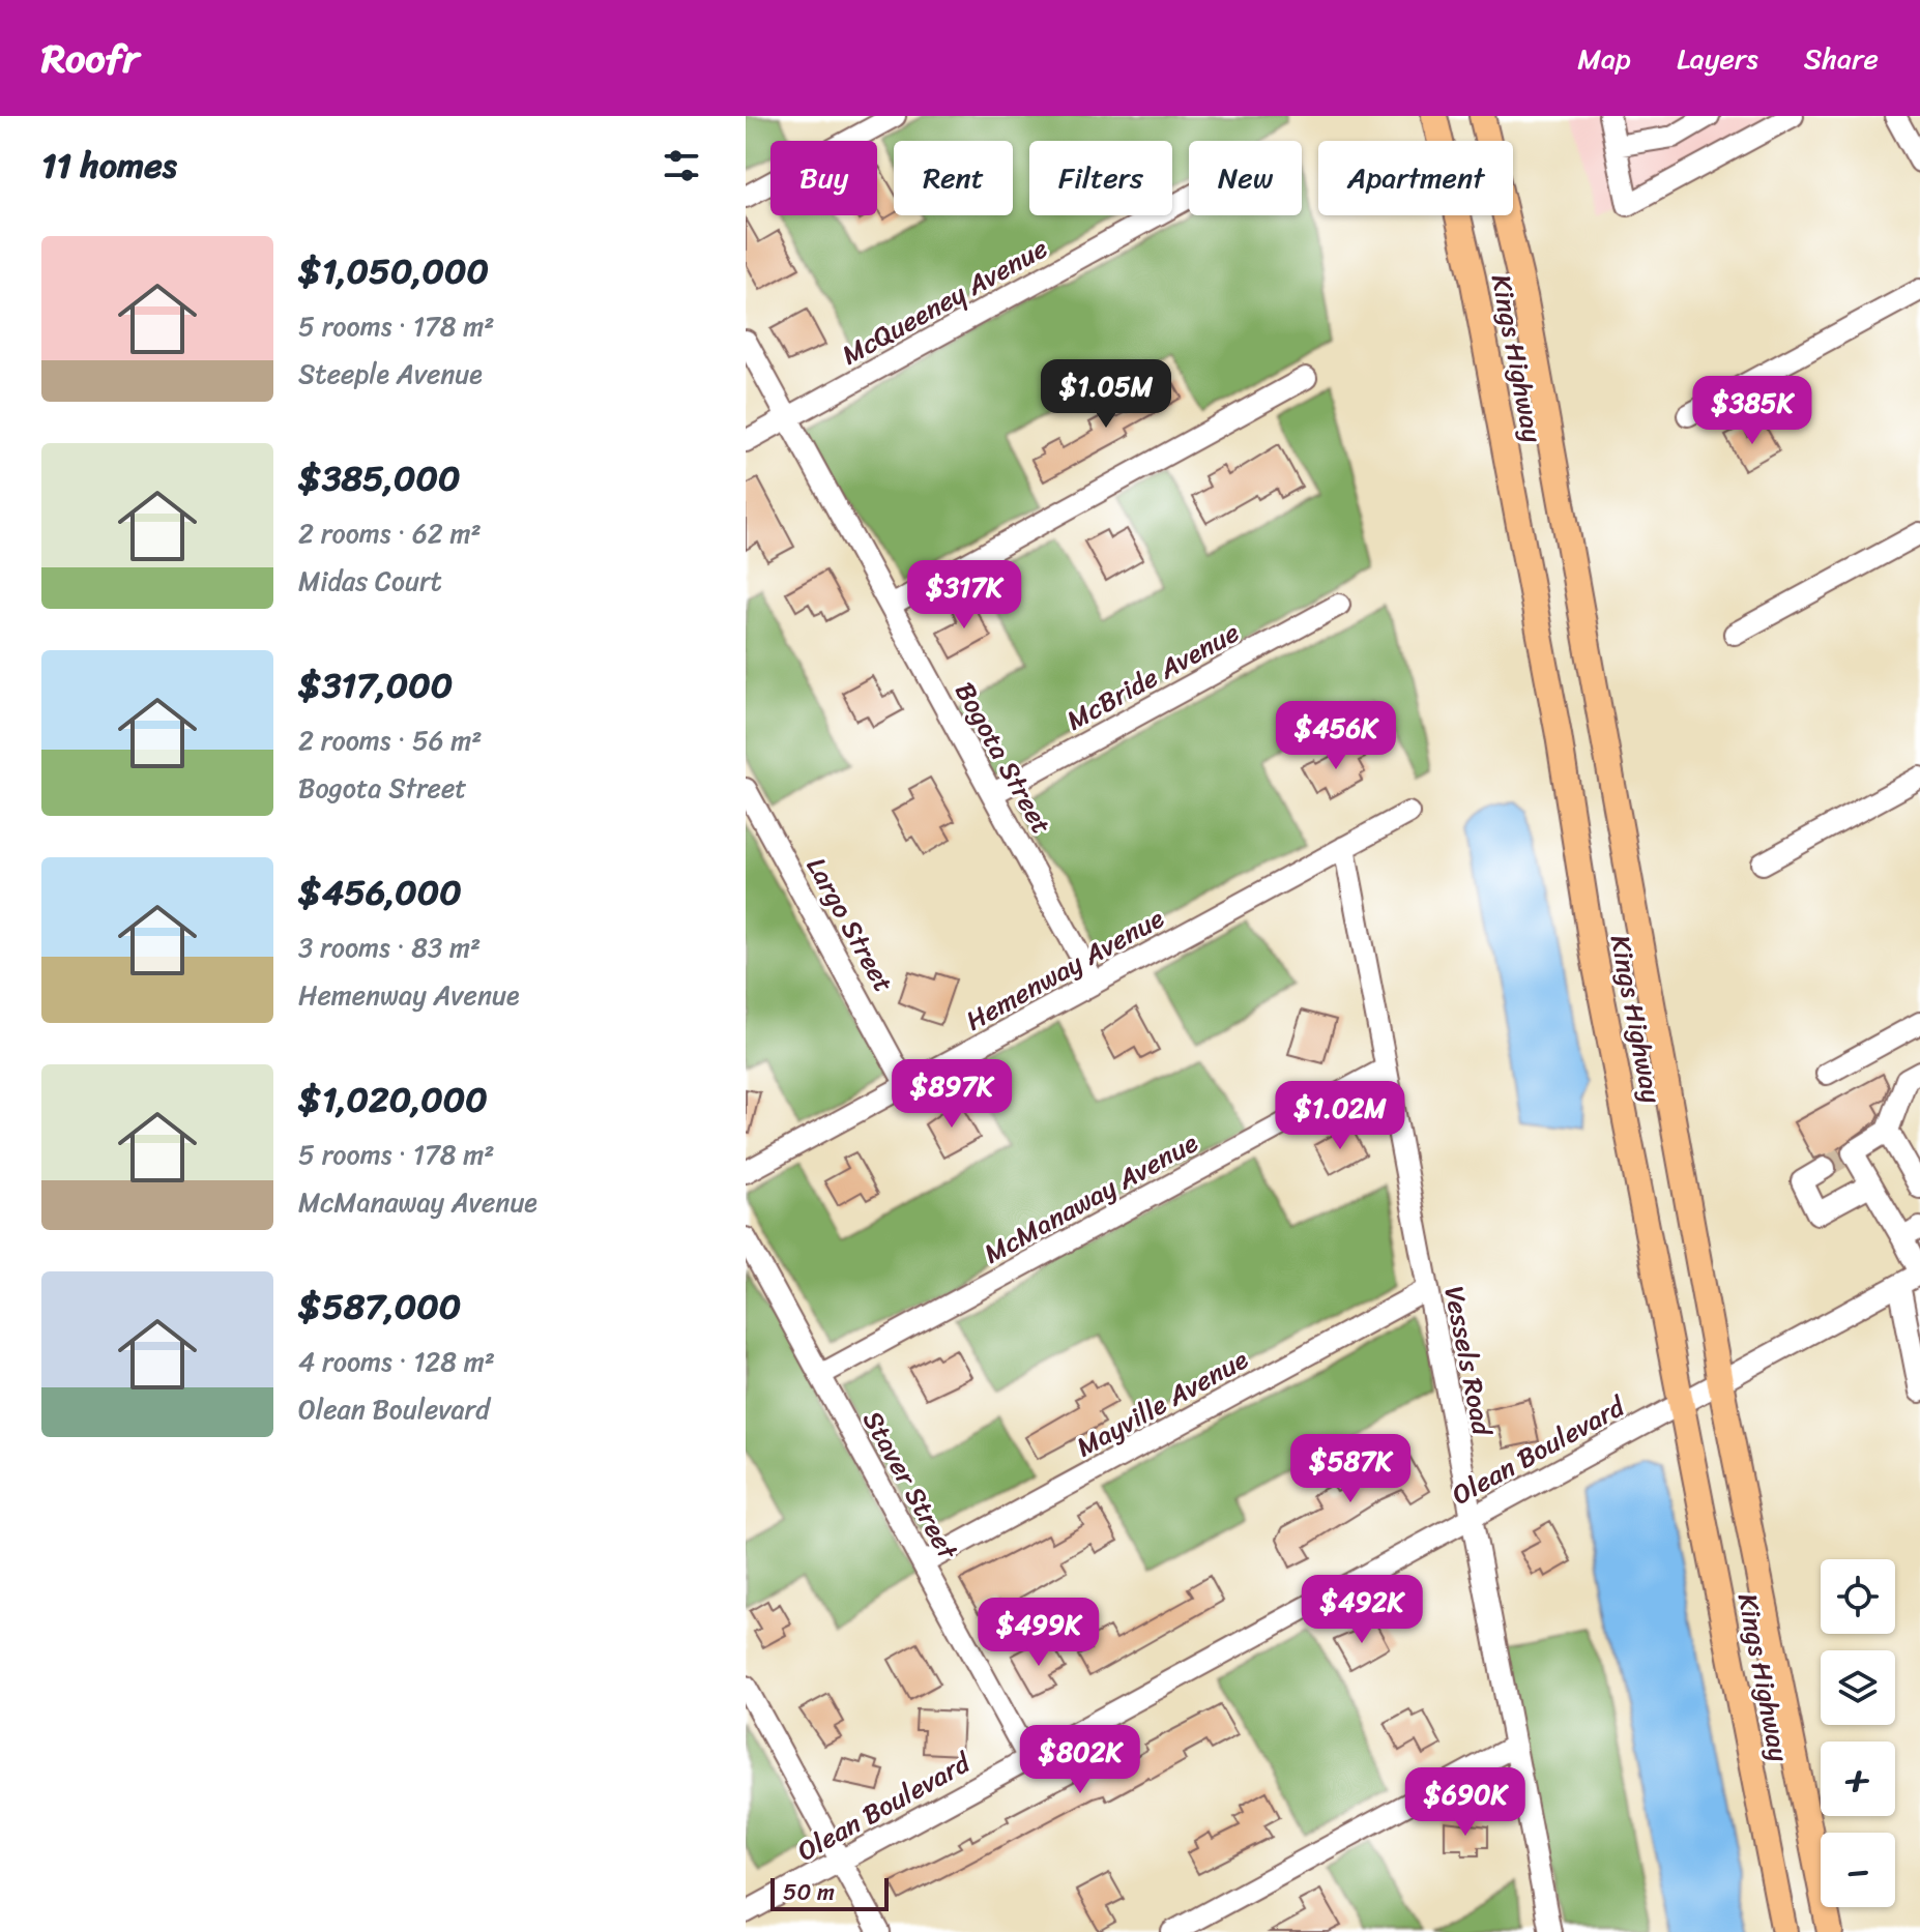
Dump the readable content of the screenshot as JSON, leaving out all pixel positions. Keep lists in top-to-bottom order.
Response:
{
  "streets": {
    "main road": ["Kings Highway"],
    "street": [
      "McQueeney Avenue",
      "McBride Avenue",
      "Bogota Street",
      "Largo Street",
      "Hemenway Avenue",
      "McManaway Avenue",
      "Vessels Road",
      "Mayville Avenue",
      "Olean Boulevard",
      "Staver Street"
    ]
  },
  "crossings": [
    ["McQueeney Avenue", "Bogota Street"],
    ["Kings Highway", "Olean Boulevard"],
    ["McBride Avenue", "Bogota Street"],
    ["Bogota Street", "Hemenway Avenue"],
    ["Largo Street", "Hemenway Avenue"],
    ["Hemenway Avenue", "Vessels Road"],
    ["McManaway Avenue", "Vessels Road"],
    ["McManaway Avenue", "Staver Street"],
    ["Vessels Road", "Mayville Avenue"],
    ["Vessels Road", "Olean Boulevard"],
    ["Mayville Avenue", "Staver Street"],
    ["Olean Boulevard", "Staver Street"]
  ],
  "scale_bar": "50 m",
  "page": {
    "header": "Roofr",
    "nav": ["Map", "Layers", "Share"],
    "heading": "11 homes",
    "chip": [
      "Buy",
      "Rent",
      "Filters",
      "New",
      "Apartment"
    ],
    "list": [
      {
        "name": "$1,050,000",
        "note": "5 rooms · 178 m² · Steeple Avenue"
      },
      {
        "name": "$385,000",
        "note": "2 rooms · 62 m² · Midas Court"
      },
      {
        "name": "$317,000",
        "note": "2 rooms · 56 m² · Bogota Street"
      },
      {
        "name": "$456,000",
        "note": "3 rooms · 83 m² · Hemenway Avenue"
      },
      {
        "name": "$1,020,000",
        "note": "5 rooms · 178 m² · McManaway Avenue"
      },
      {
        "name": "$587,000",
        "note": "4 rooms · 128 m² · Olean Boulevard"
      }
    ],
    "price": [
      "$1.05M",
      "$385K",
      "$317K",
      "$456K",
      "$897K",
      "$1.02M",
      "$587K",
      "$492K",
      "$499K",
      "$802K",
      "$690K"
    ],
    "map_buttons": ["+", "−"],
    "scale": "50 m"
  }
}
